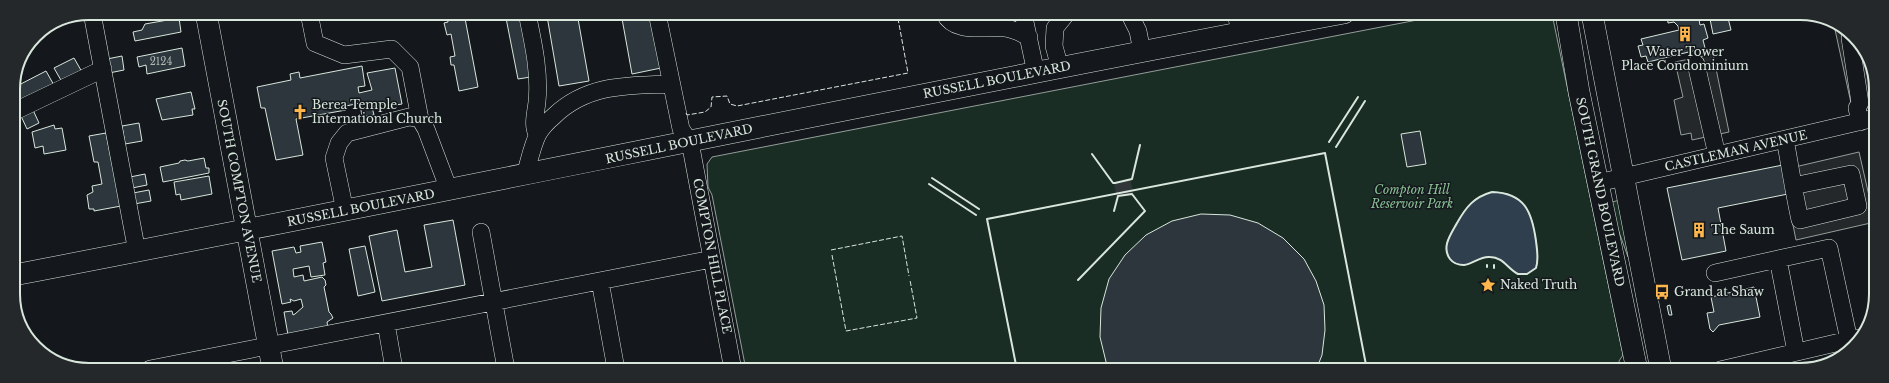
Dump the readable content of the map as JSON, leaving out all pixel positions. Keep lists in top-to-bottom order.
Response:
{
  "streets": {
    "main road": ["RUSSELL BOULEVARD", "SOUTH COMPTON AVENUE", "SOUTH GRAND BOULEVARD"],
    "street": ["CASTLEMAN AVENUE", "COMPTON HILL PLACE"]
  },
  "crossings": [
    ["RUSSELL BOULEVARD", "SOUTH COMPTON AVENUE"],
    ["RUSSELL BOULEVARD", "COMPTON HILL PLACE"],
    ["CASTLEMAN AVENUE", "SOUTH GRAND BOULEVARD"]
  ],
  "parks": ["Compton Hill Reservoir Park"],
  "places": {
    "building": ["Water Tower Place Condominium", "The Saum"],
    "church": ["Berea Temple International Church"],
    "place": ["Naked Truth"],
    "bus stop": ["Grand at Shaw"]
  },
  "house_numbers": ["2124"]
}
